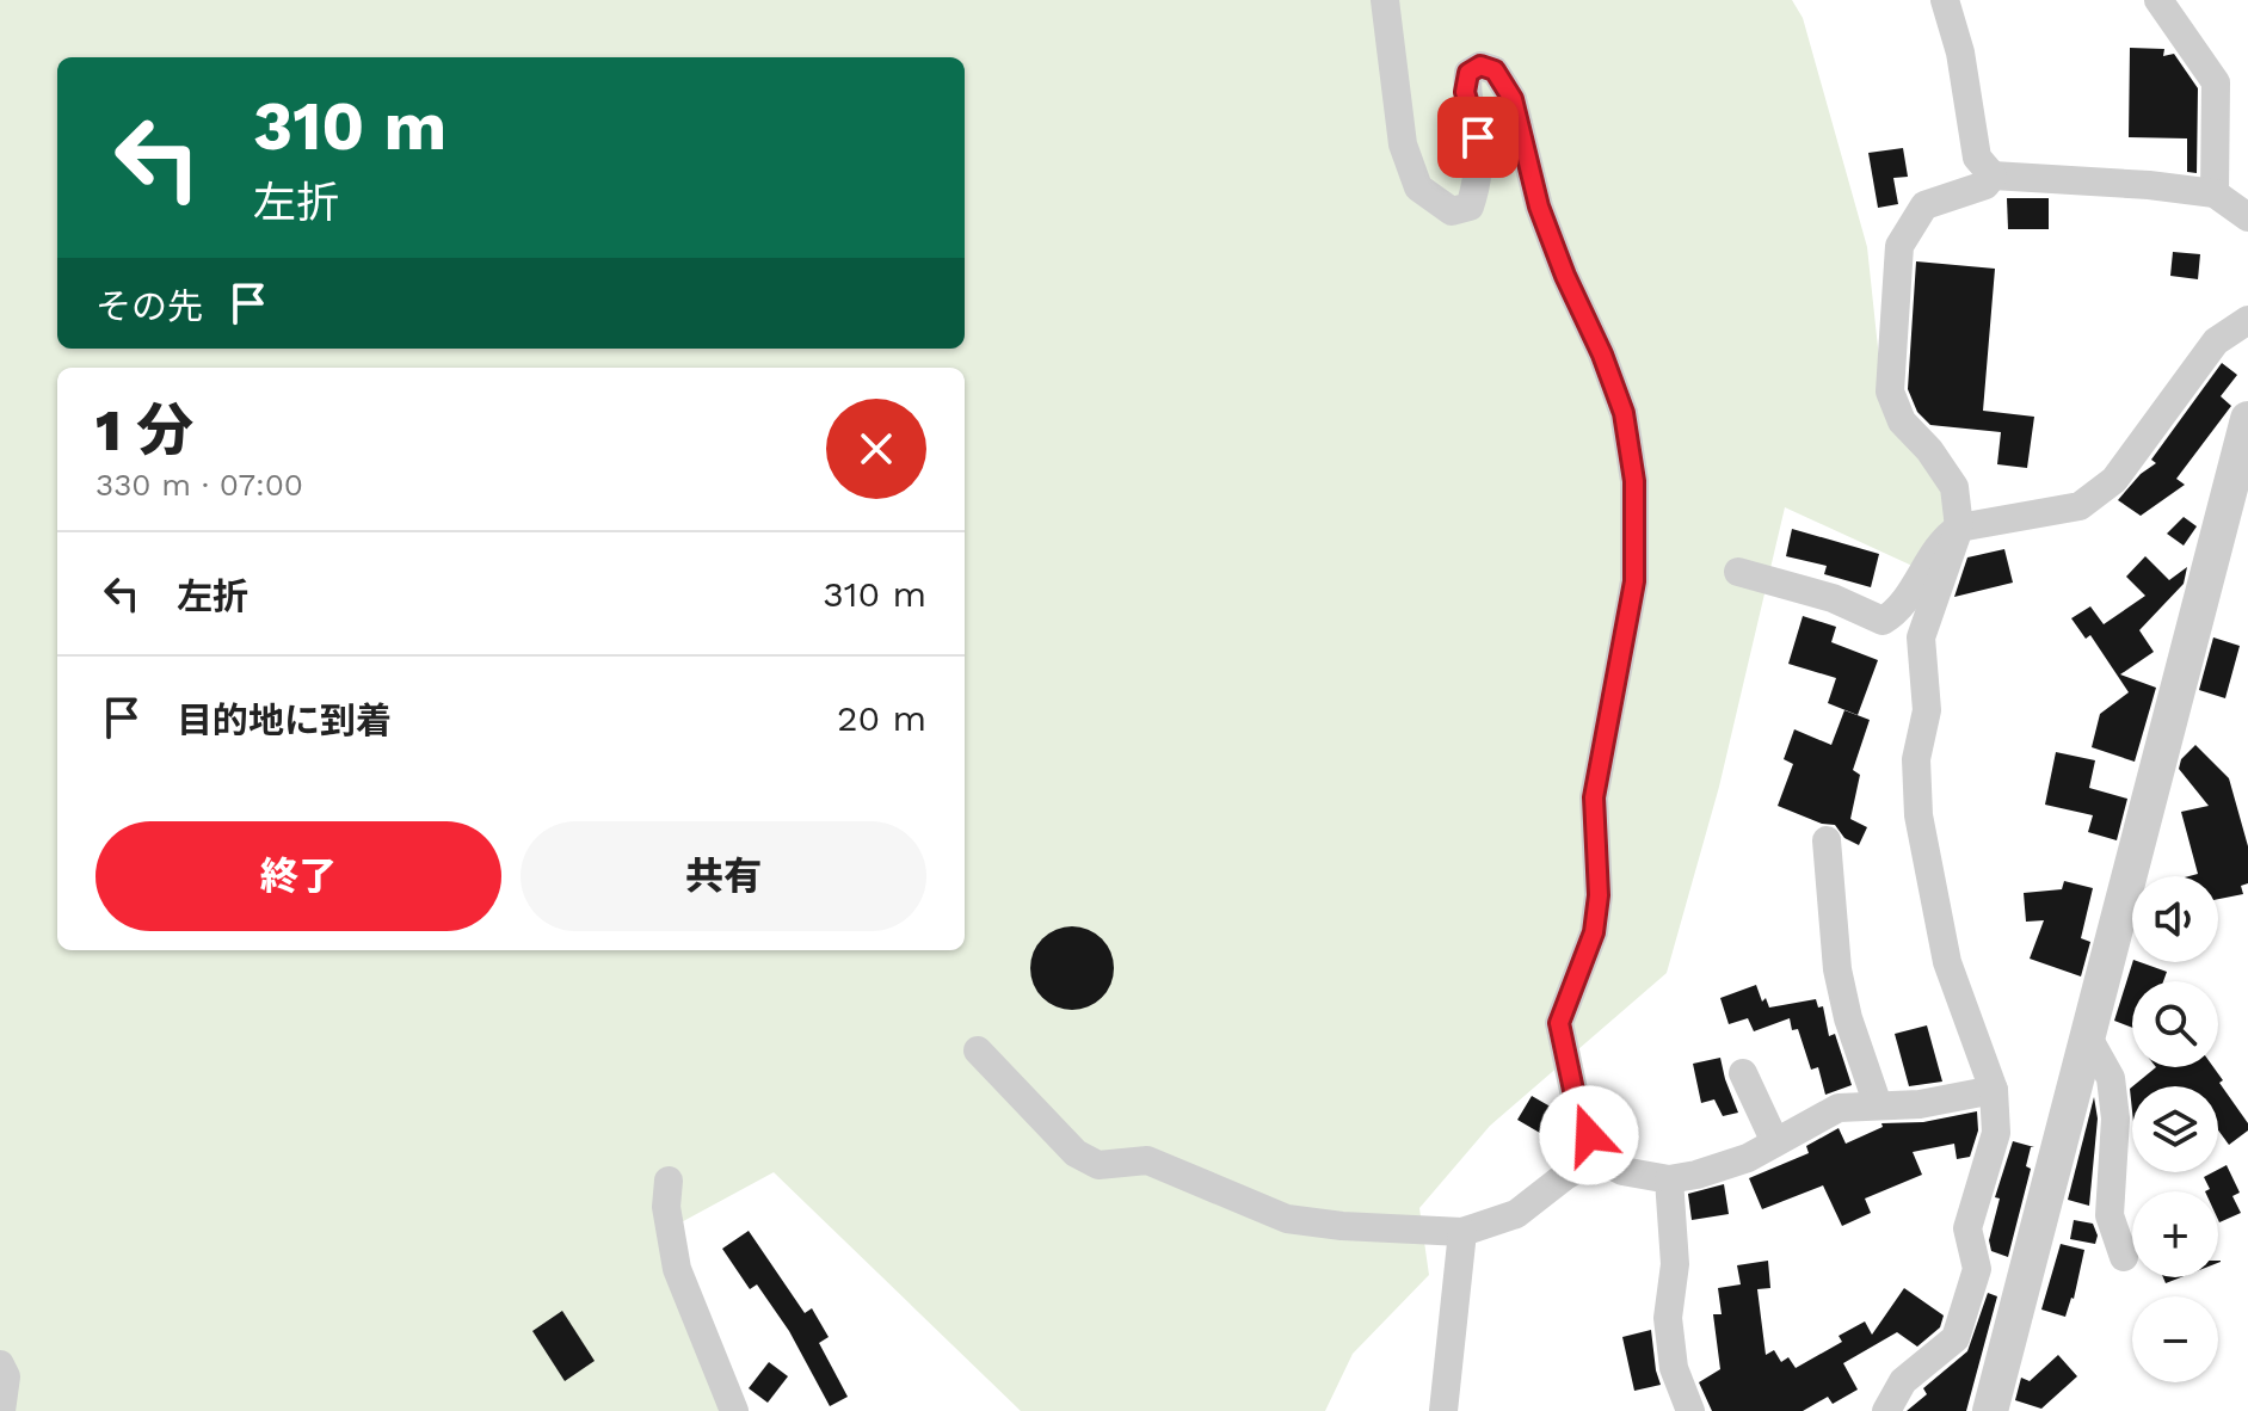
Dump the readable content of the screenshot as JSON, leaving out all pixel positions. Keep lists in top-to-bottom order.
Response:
{
  "page": {
    "turn": ["310 m", "左折"],
    "then": "その先",
    "heading": ["1 分", "330 m · 07:00"],
    "list": [
      {
        "name": "左折",
        "value": "310 m"
      },
      {
        "name": "目的地に到着",
        "value": "20 m"
      }
    ],
    "buttons": ["終了", "共有"],
    "map_buttons": ["+", "−"]
  }
}
